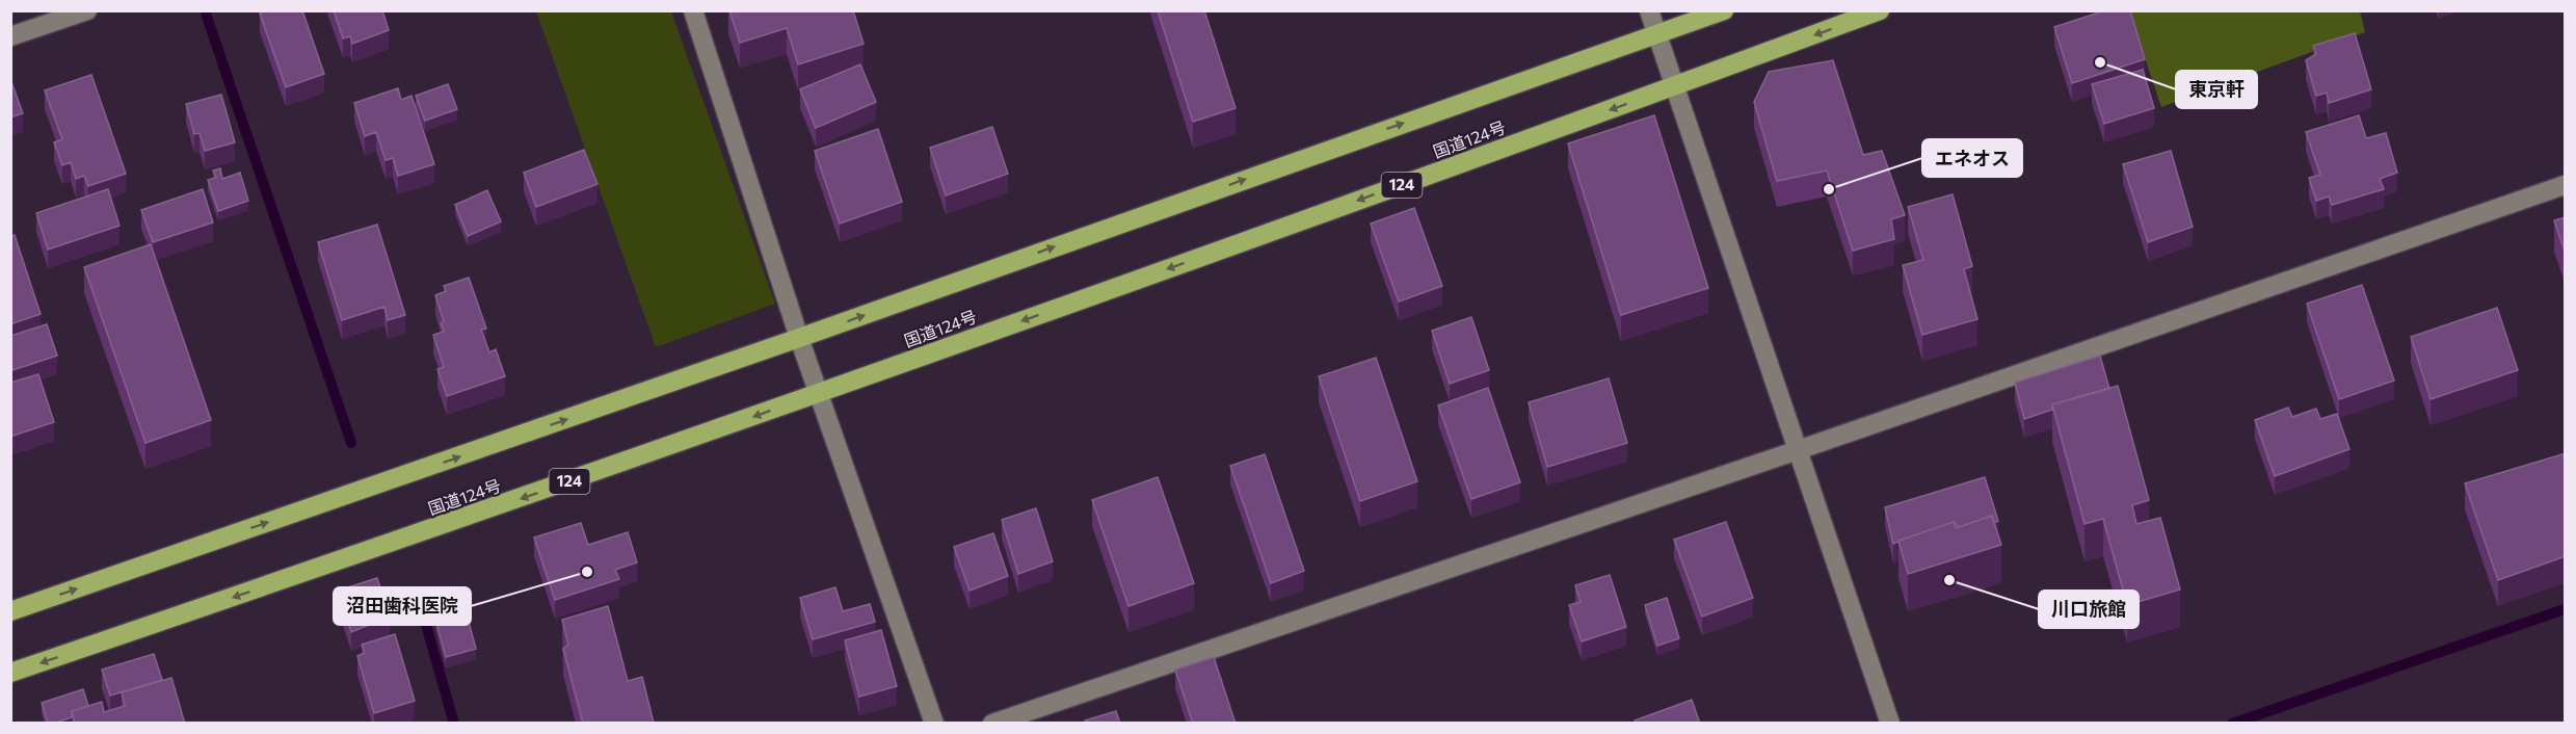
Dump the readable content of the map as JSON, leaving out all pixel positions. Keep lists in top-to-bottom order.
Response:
{
  "streets": {
    "highway": ["国道124号", "124"]
  },
  "places": [
    "東京軒",
    "エネオス",
    "沼田歯科医院",
    "川口旅館"
  ]
}
